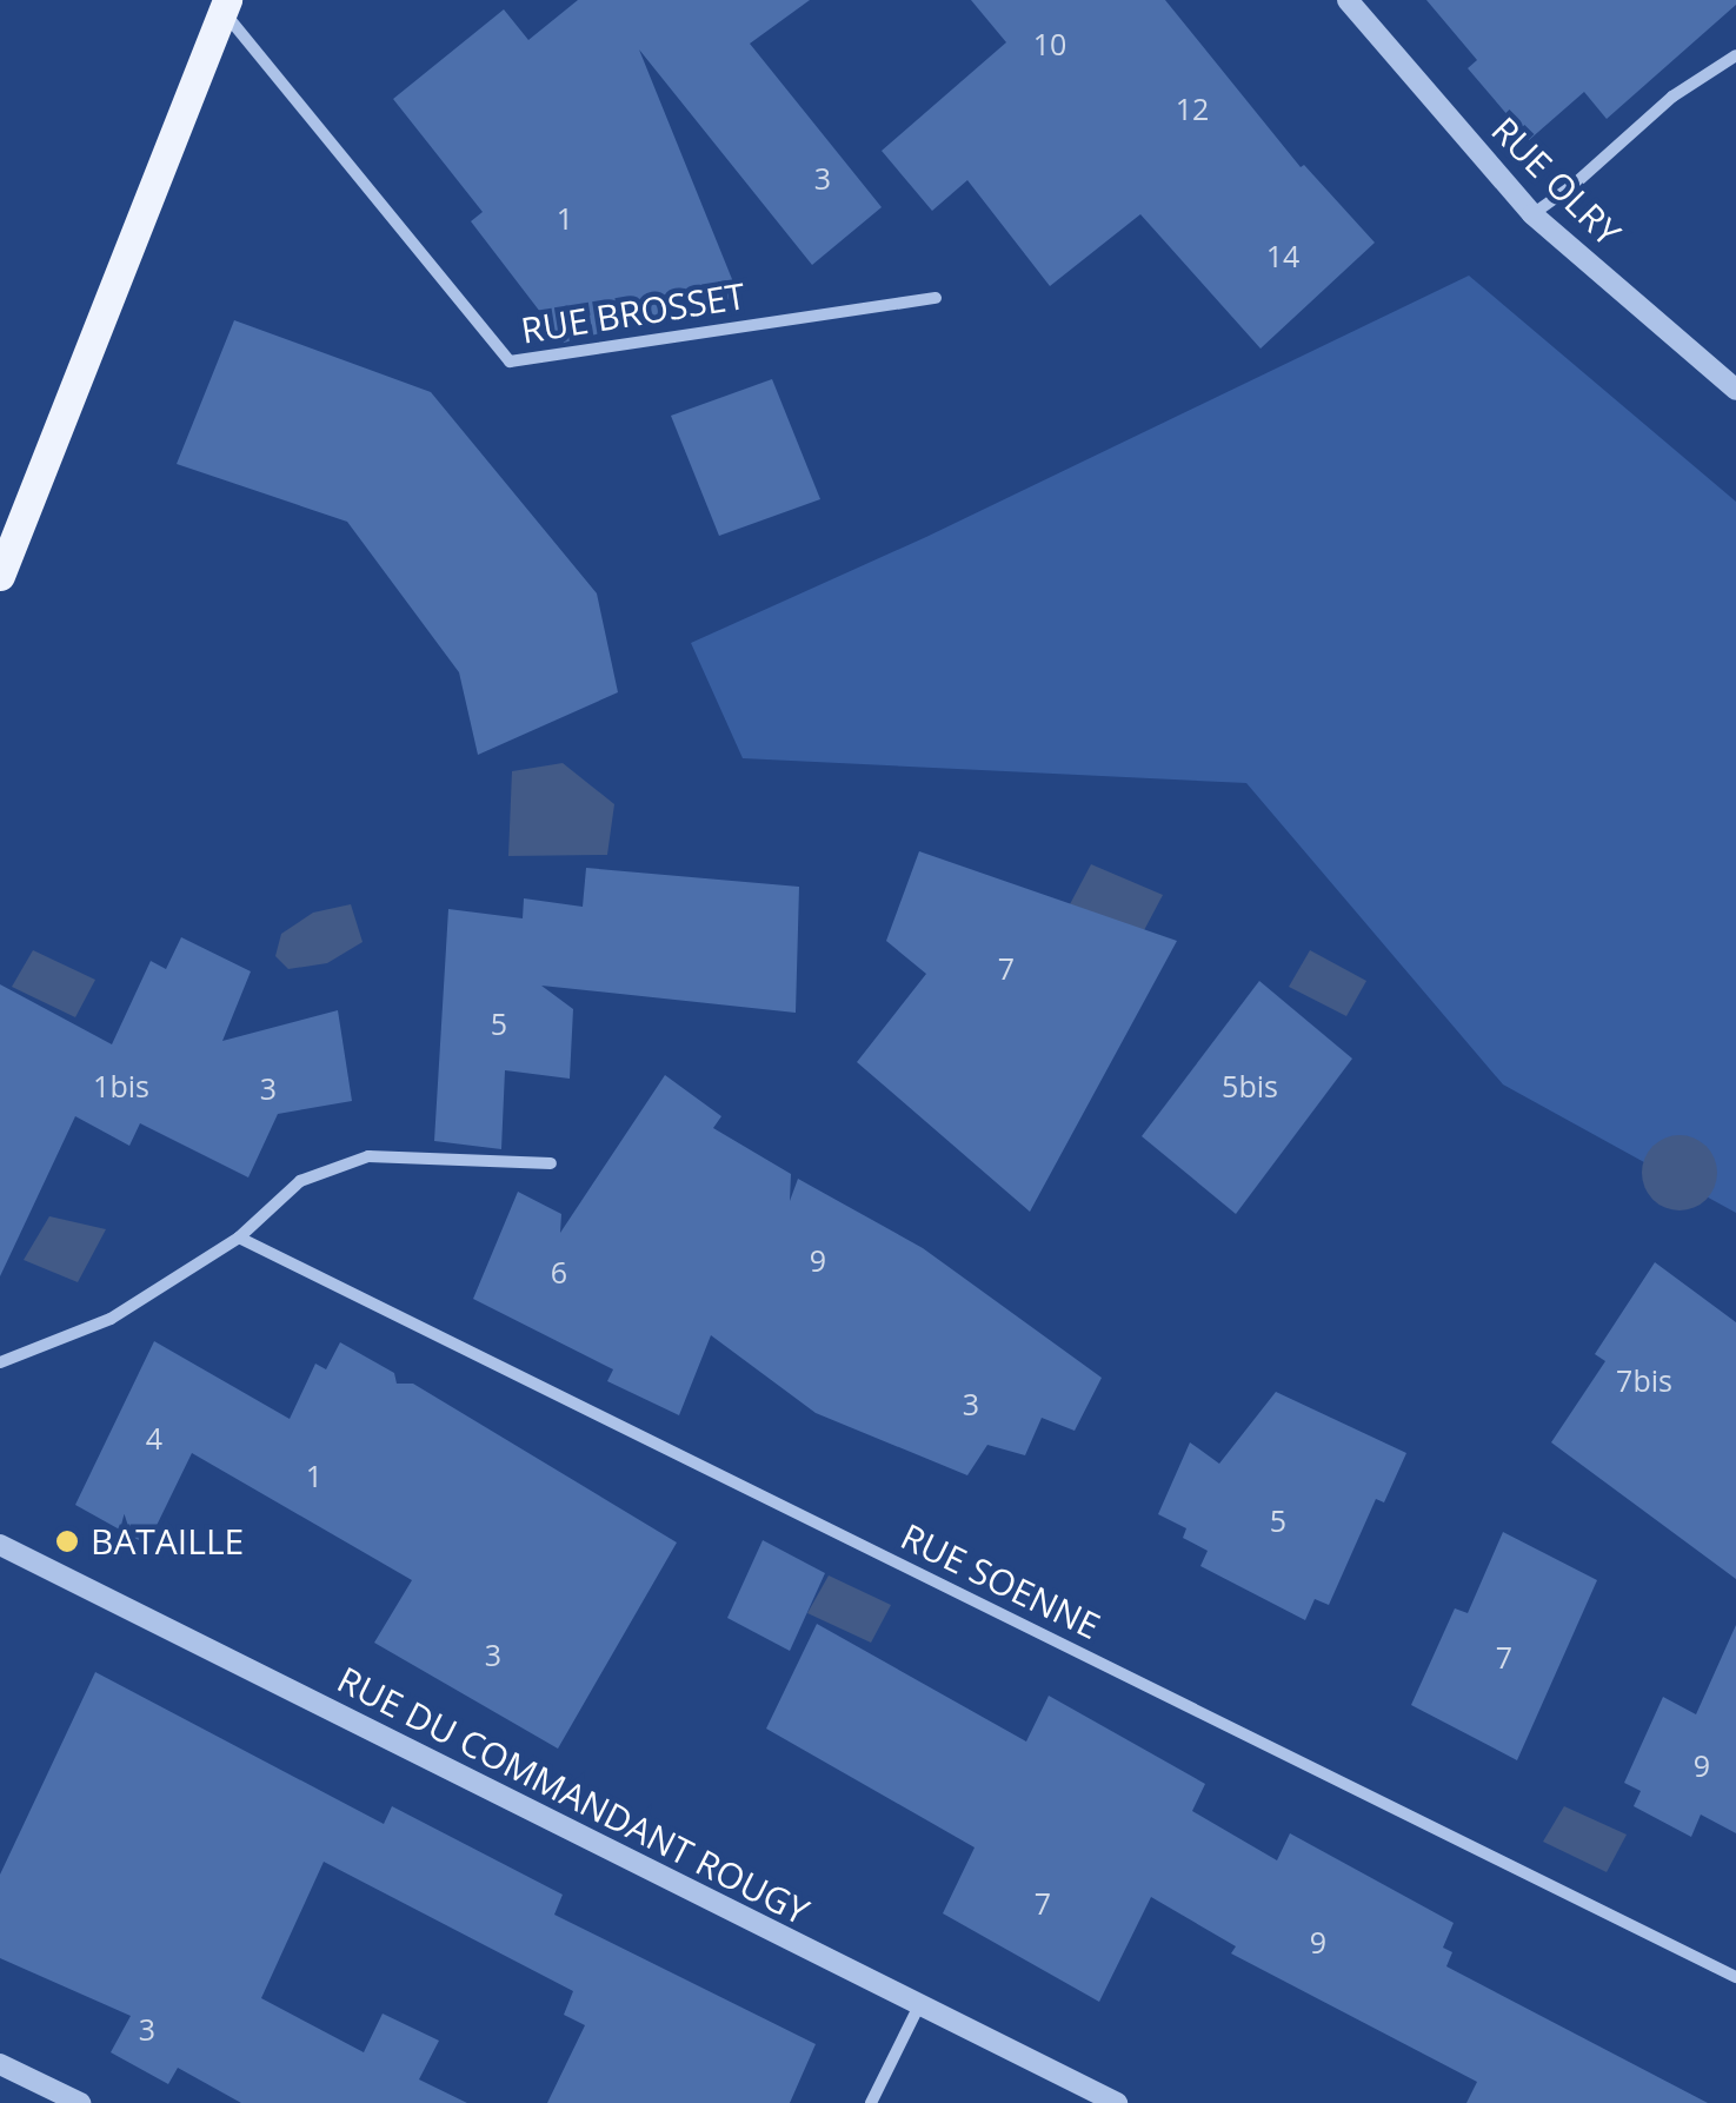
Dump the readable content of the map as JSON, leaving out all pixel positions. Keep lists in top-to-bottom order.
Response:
{
  "streets": {
    "street": [
      "RUE OLRY",
      "RUE BROSSET",
      "RUE SOENNE",
      "RUE DU COMMANDANT ROUGY"
    ]
  },
  "places": ["BATAILLE"],
  "house_numbers": [
    "10",
    "12",
    "3",
    "1",
    "14",
    "7",
    "5",
    "1bis",
    "5bis",
    "3",
    "9",
    "6",
    "7bis",
    "3",
    "4",
    "1",
    "5",
    "3",
    "7",
    "9",
    "7",
    "9",
    "3"
  ]
}
